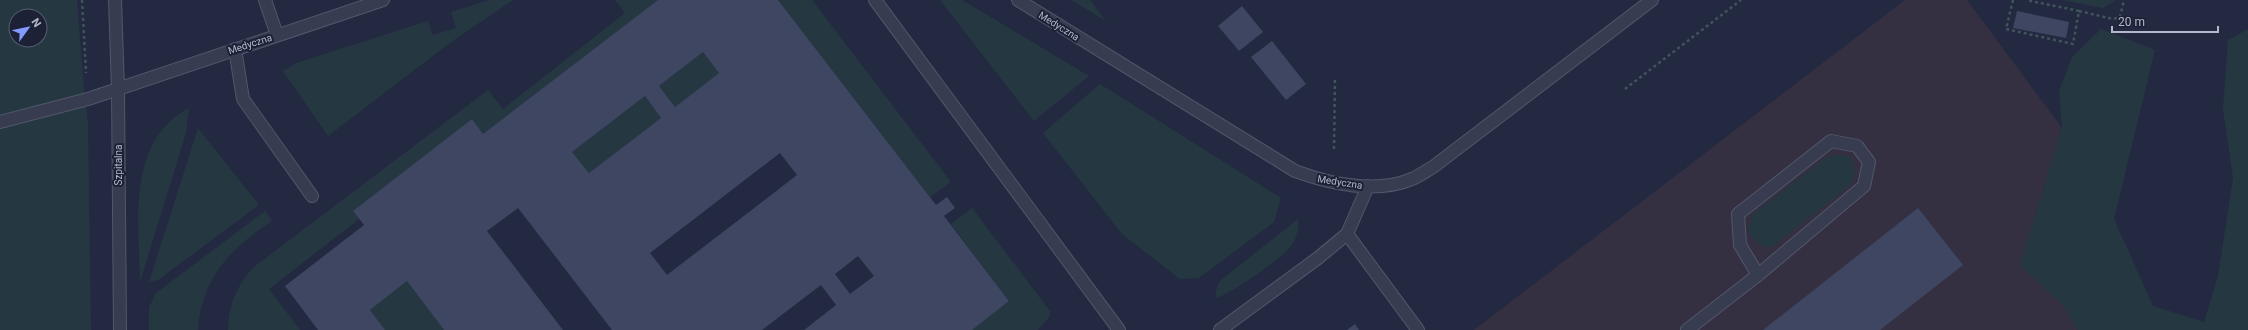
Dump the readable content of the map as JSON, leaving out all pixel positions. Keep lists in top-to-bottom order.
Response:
{
  "streets": {
    "street": ["Medyczna", "Szpitalna"]
  },
  "crossings": [
    ["Medyczna", "Szpitalna"]
  ],
  "scale_bar": "20 m",
  "north": "top right"
}
